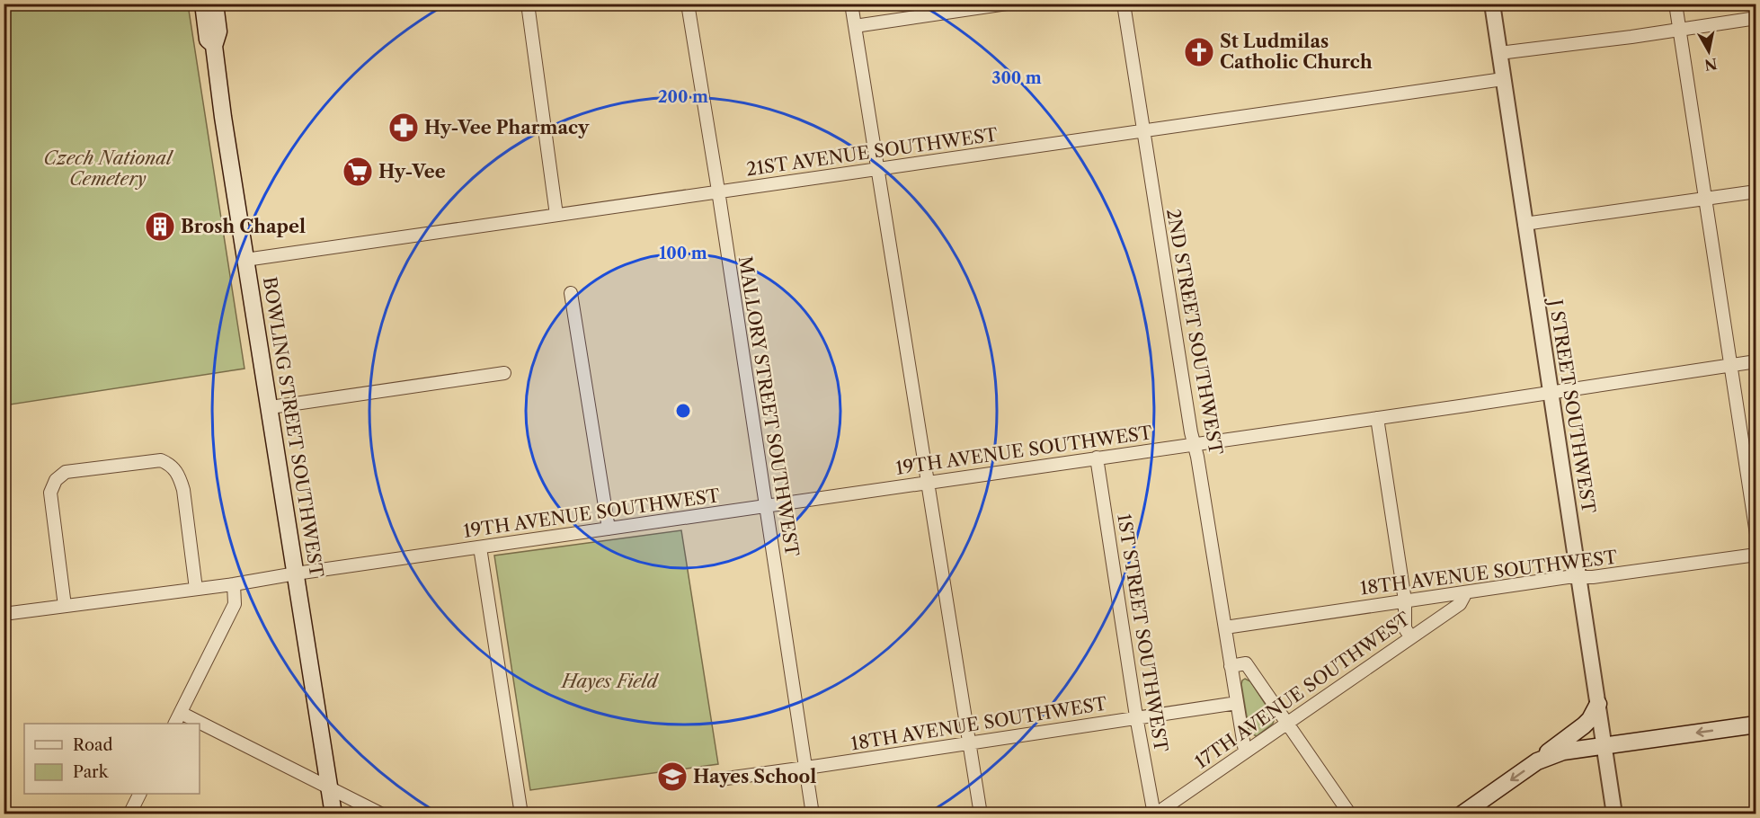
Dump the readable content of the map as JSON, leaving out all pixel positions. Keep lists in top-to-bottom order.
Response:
{
  "streets": {
    "main road": ["BOWLING STREET SOUTHWEST"],
    "street": [
      "21ST AVENUE SOUTHWEST",
      "2ND STREET SOUTHWEST",
      "MALLORY STREET SOUTHWEST",
      "J STREET SOUTHWEST",
      "19TH AVENUE SOUTHWEST",
      "18TH AVENUE SOUTHWEST",
      "1ST STREET SOUTHWEST",
      "17TH AVENUE SOUTHWEST"
    ]
  },
  "crossings": [
    ["21ST AVENUE SOUTHWEST", "2ND STREET SOUTHWEST"],
    ["21ST AVENUE SOUTHWEST", "MALLORY STREET SOUTHWEST"],
    ["21ST AVENUE SOUTHWEST", "J STREET SOUTHWEST"],
    ["21ST AVENUE SOUTHWEST", "BOWLING STREET SOUTHWEST"],
    ["2ND STREET SOUTHWEST", "19TH AVENUE SOUTHWEST"],
    ["2ND STREET SOUTHWEST", "18TH AVENUE SOUTHWEST"],
    ["2ND STREET SOUTHWEST", "17TH AVENUE SOUTHWEST"],
    ["MALLORY STREET SOUTHWEST", "19TH AVENUE SOUTHWEST"],
    ["MALLORY STREET SOUTHWEST", "18TH AVENUE SOUTHWEST"],
    ["J STREET SOUTHWEST", "19TH AVENUE SOUTHWEST"],
    ["J STREET SOUTHWEST", "18TH AVENUE SOUTHWEST"],
    ["BOWLING STREET SOUTHWEST", "19TH AVENUE SOUTHWEST"],
    ["19TH AVENUE SOUTHWEST", "1ST STREET SOUTHWEST"],
    ["18TH AVENUE SOUTHWEST", "1ST STREET SOUTHWEST"],
    ["18TH AVENUE SOUTHWEST", "17TH AVENUE SOUTHWEST"],
    ["1ST STREET SOUTHWEST", "17TH AVENUE SOUTHWEST"]
  ],
  "parks": ["Czech National Cemetery", "Hayes Field"],
  "places": {
    "church": ["St Ludmilas Catholic Church"],
    "pharmacy": ["Hy-Vee Pharmacy"],
    "supermarket": ["Hy-Vee"],
    "building": ["Brosh Chapel"],
    "school or university": ["Hayes School"]
  },
  "legend": ["Road", "Park"],
  "north": "bottom",
  "rings": ["300 m", "200 m", "100 m"]
}
